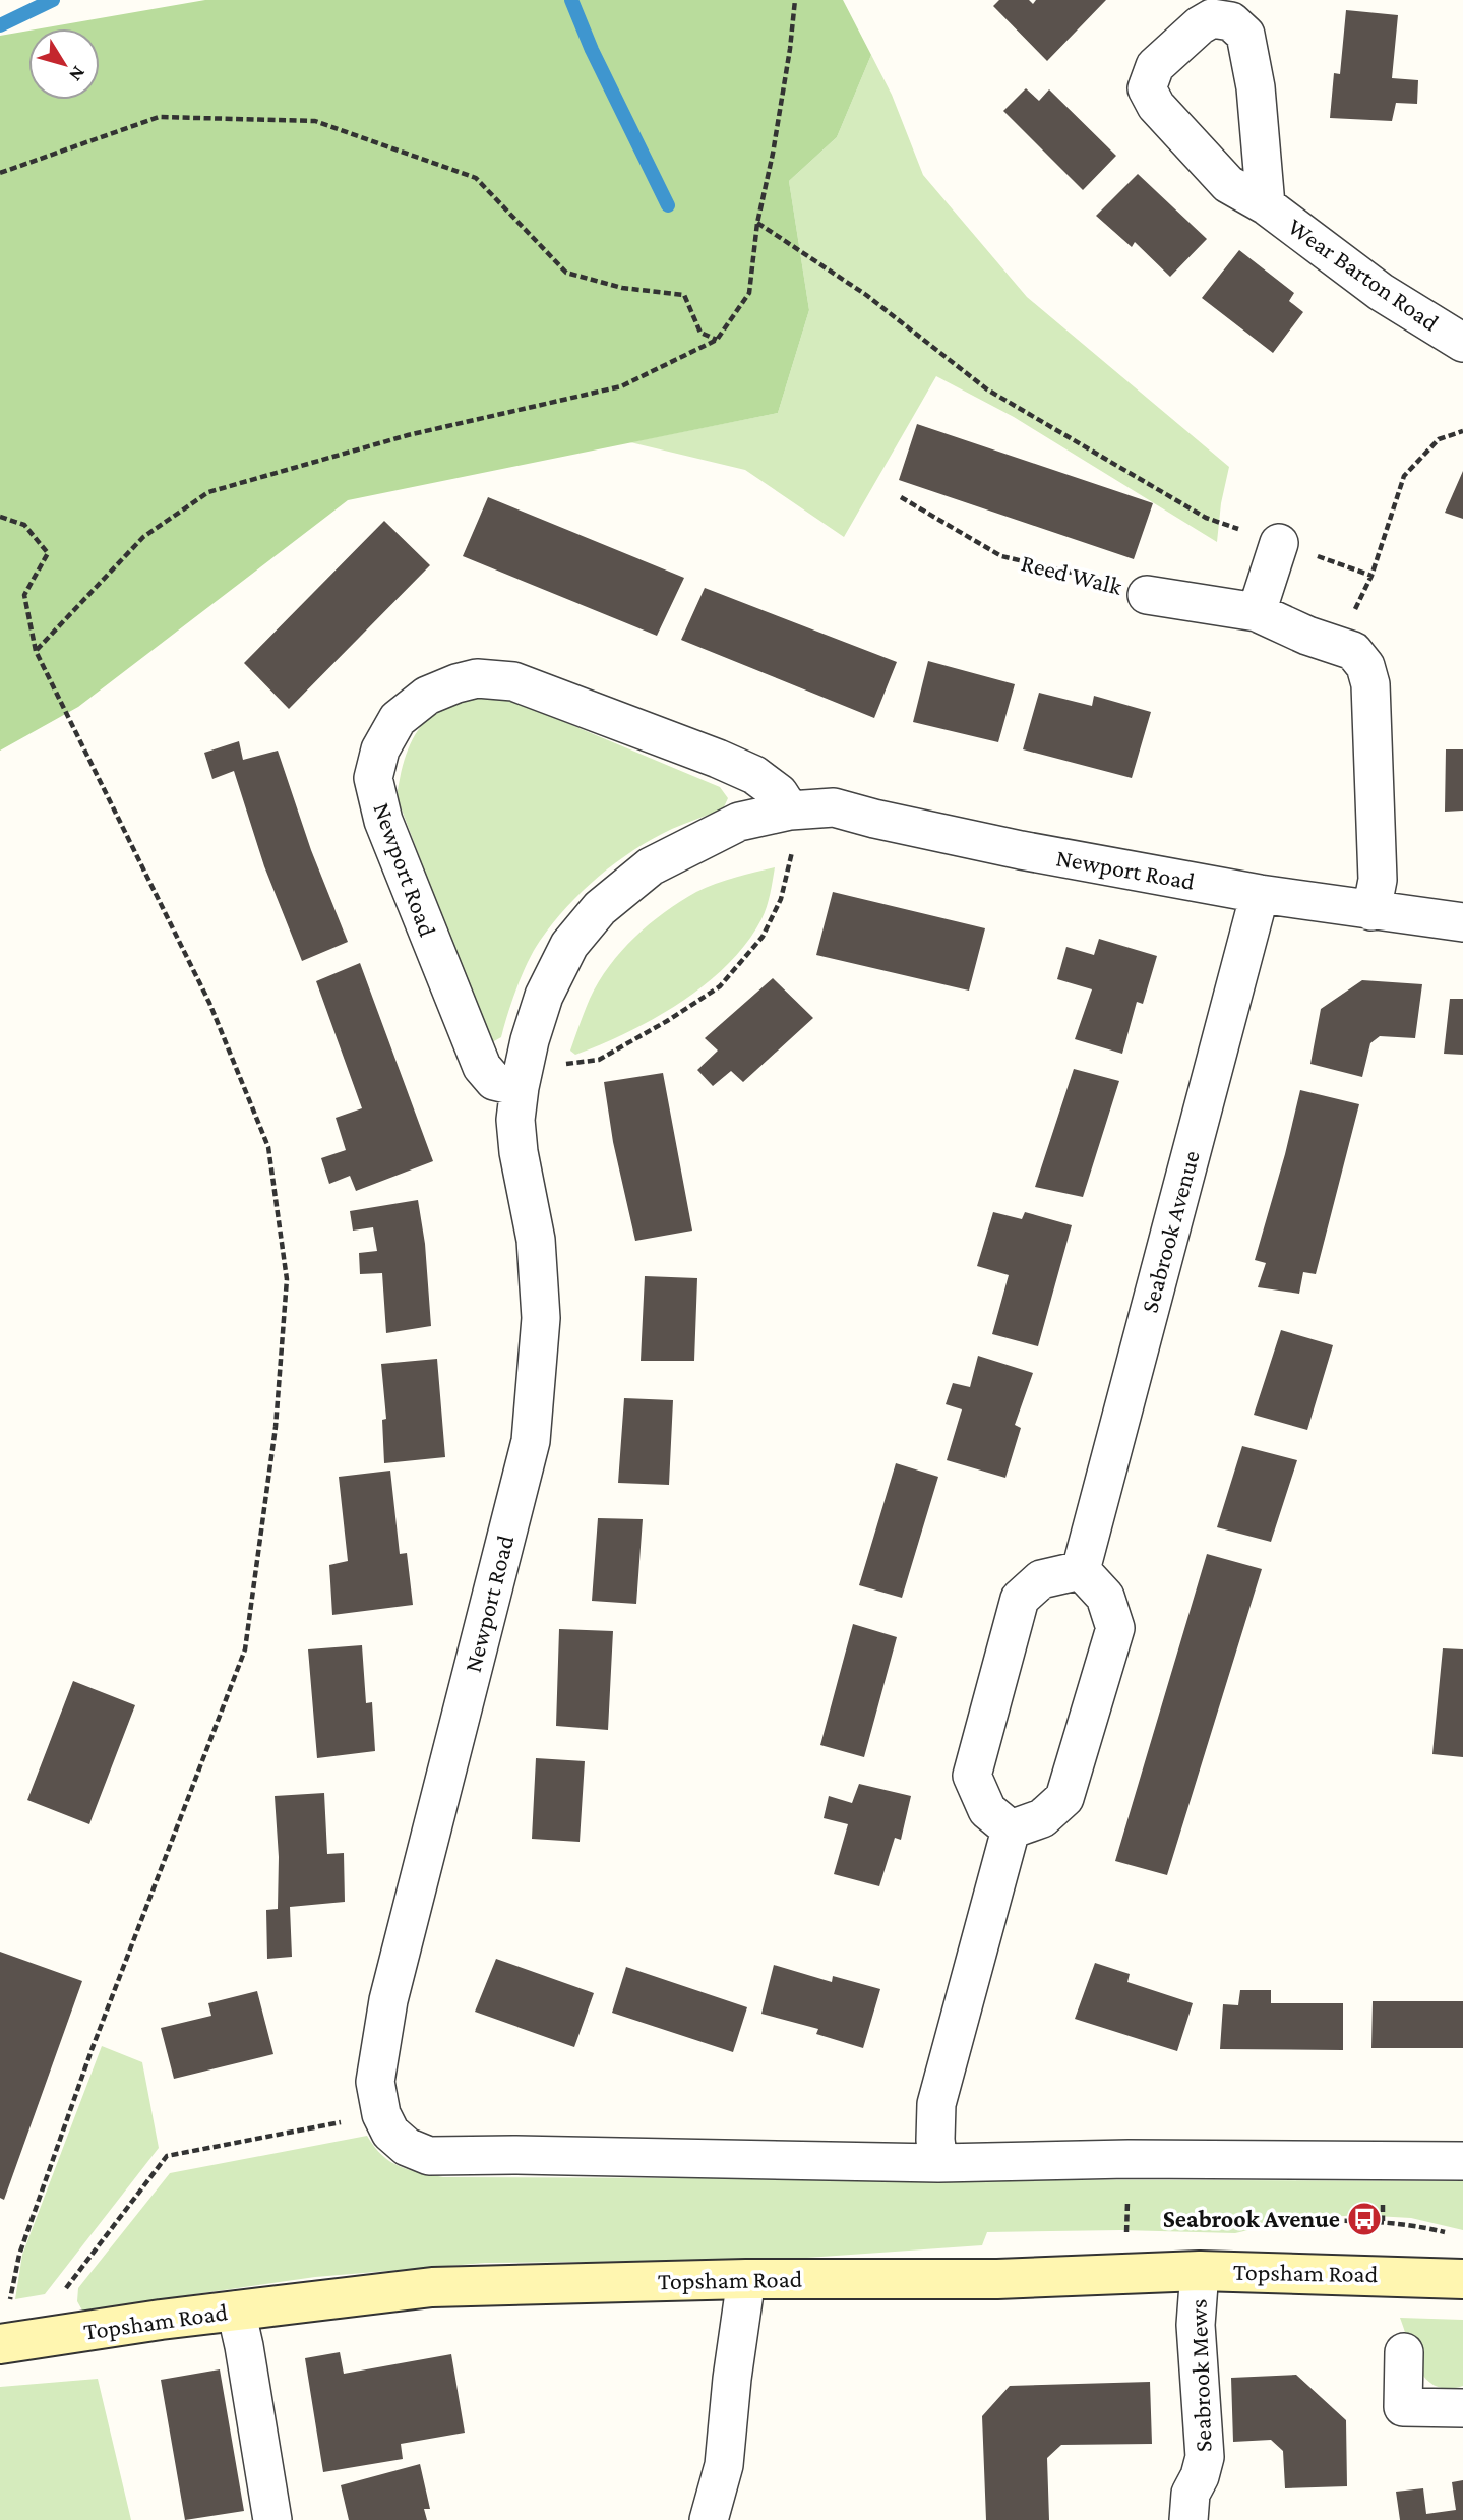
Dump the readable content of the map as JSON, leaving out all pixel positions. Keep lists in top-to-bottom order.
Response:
{
  "streets": {
    "street": [
      "Wear Barton Road",
      "Reed Walk",
      "Newport Road",
      "Seabrook Avenue",
      "Topsham Road",
      "Seabrook Mews"
    ]
  },
  "crossings": [
    ["Reed Walk", "Newport Road"],
    ["Newport Road", "Seabrook Avenue"],
    ["Topsham Road", "Seabrook Mews"]
  ],
  "places": {
    "bus stop": ["Seabrook Avenue"]
  },
  "north": "bottom right"
}
